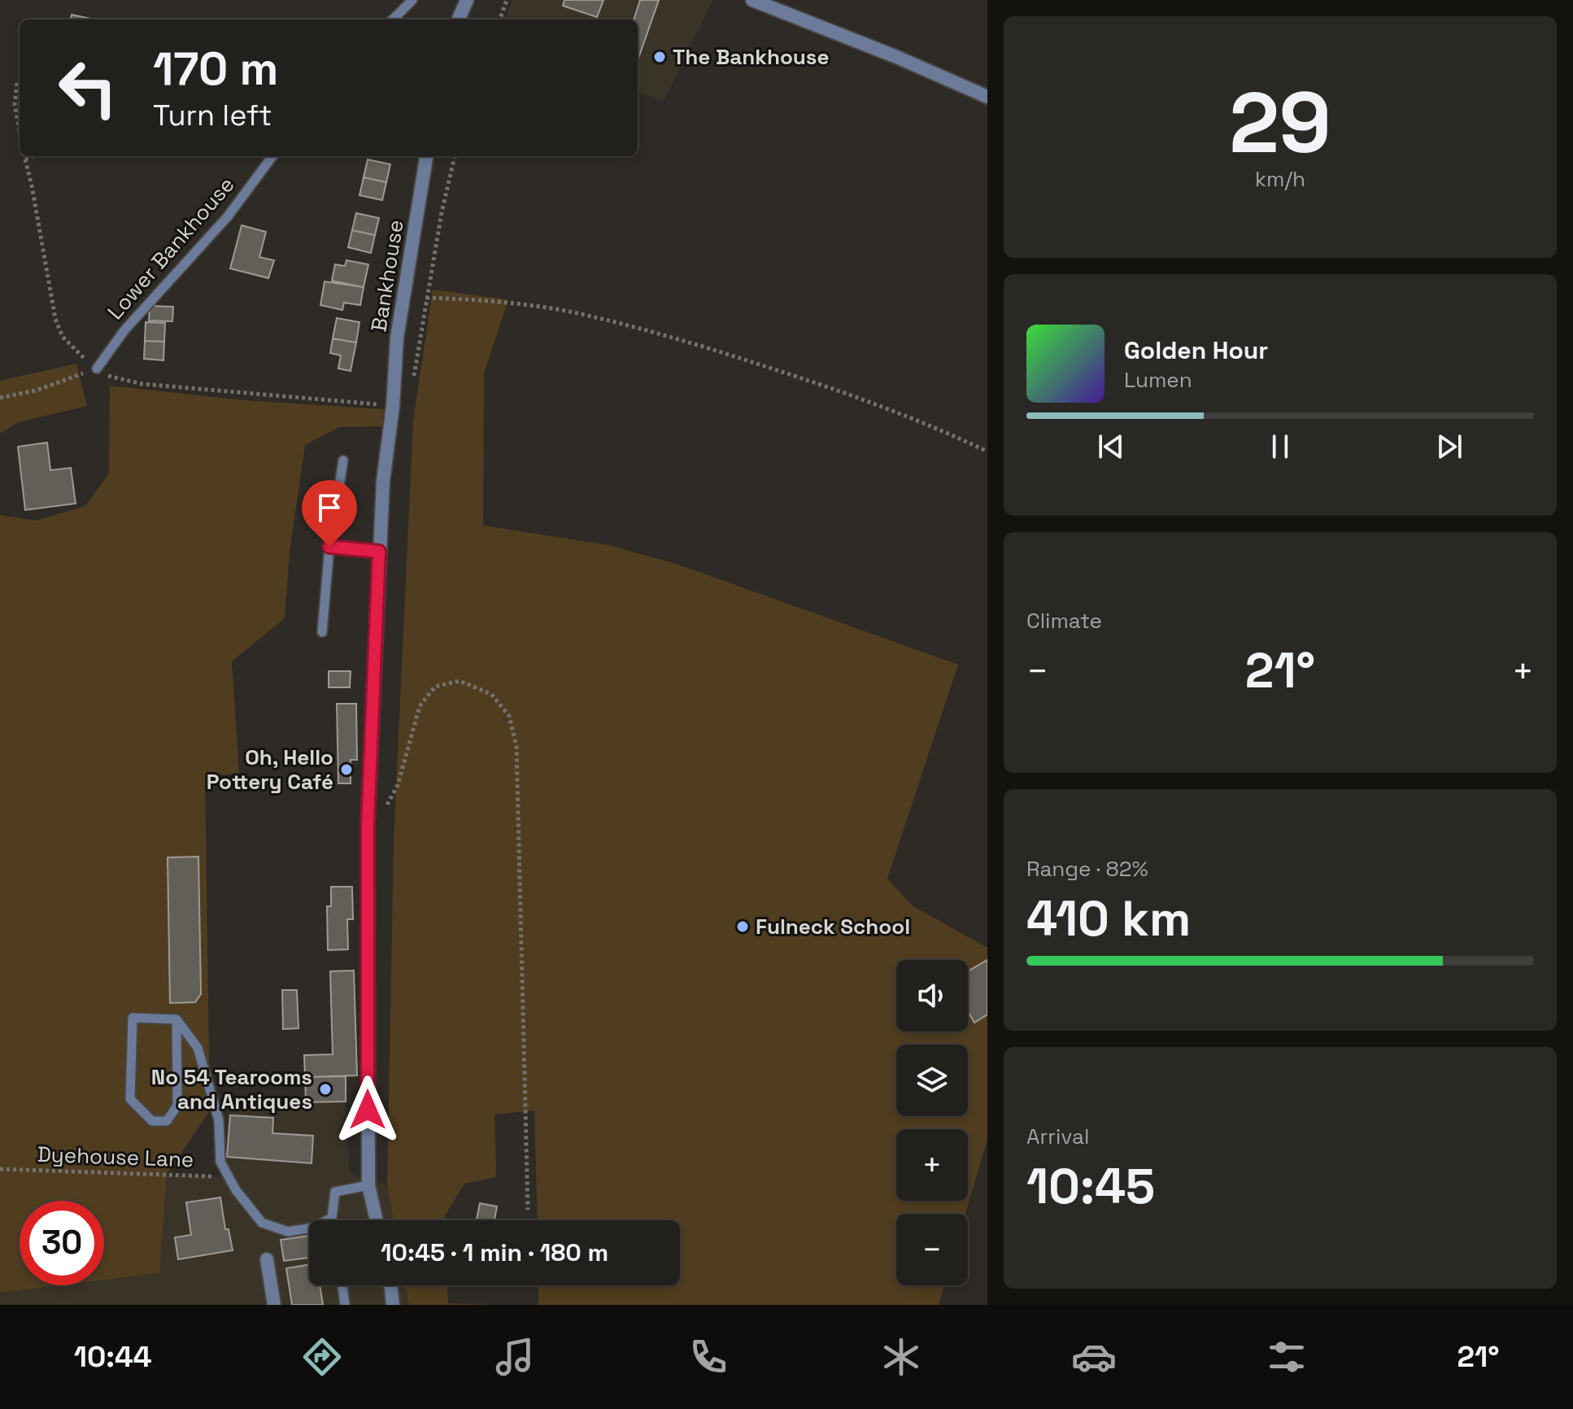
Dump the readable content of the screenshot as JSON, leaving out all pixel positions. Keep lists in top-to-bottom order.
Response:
{
  "streets": {
    "street": ["Bankhouse"],
    "lane": ["Lower Bankhouse"],
    "path": ["Dyehouse Lane"]
  },
  "places": [
    "The Bankhouse",
    "Oh, Hello Pottery Café",
    "Fulneck School",
    "No 54 Tearooms and Antiques"
  ],
  "page": {
    "tile": [
      ["29", "km/h"],
      "Climate",
      ["Range · 82%", "410 km"],
      ["Arrival", "10:45"]
    ],
    "turn": ["170 m", "Turn left"],
    "song": ["Golden Hour", "Lumen"],
    "heat": ["−", "21°", "+"],
    "map_buttons": ["+", "−"],
    "limit": "30",
    "trip": "10:45 · 1 min · 180 m",
    "tabs": ["10:44", "21°"]
  }
}
